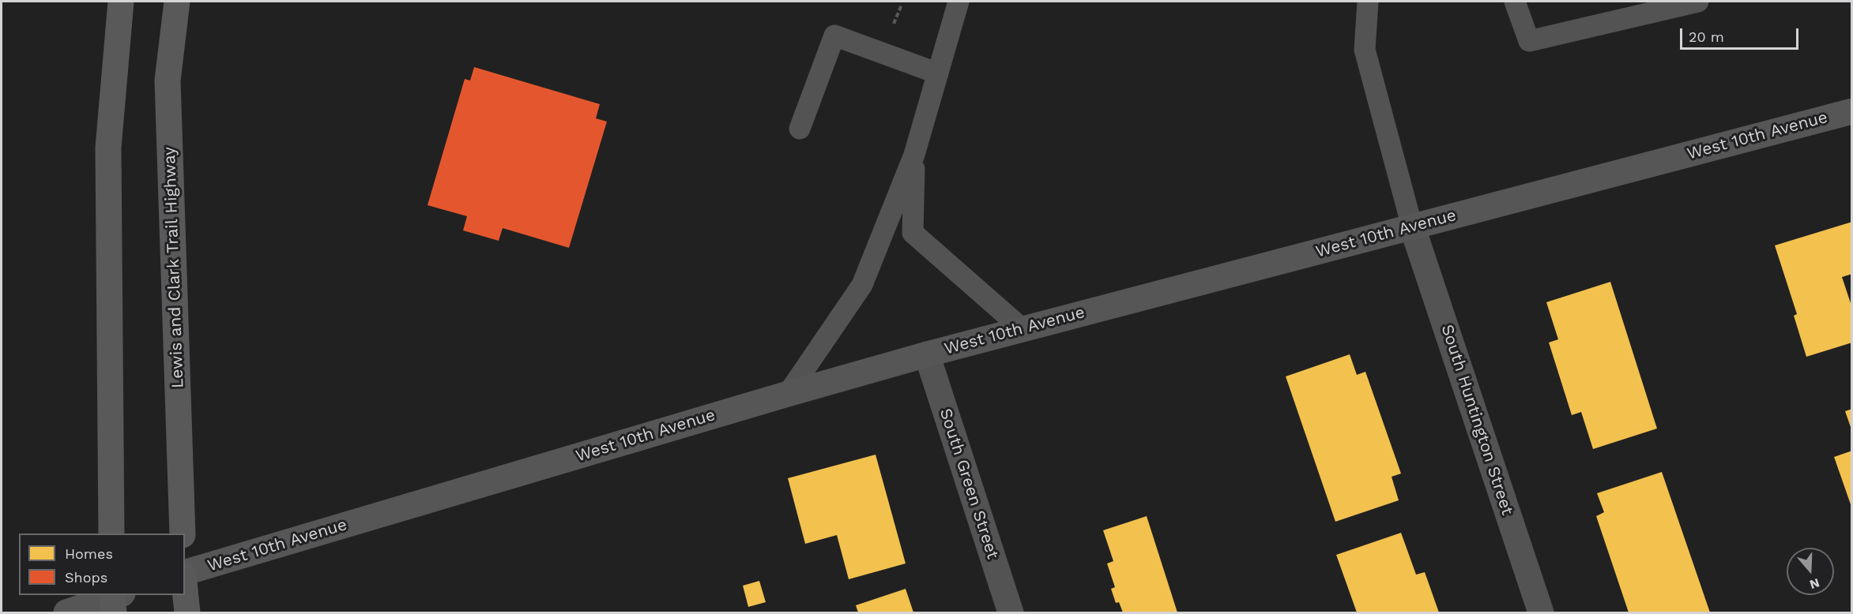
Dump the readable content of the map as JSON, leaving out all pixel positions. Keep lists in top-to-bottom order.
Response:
{
  "streets": {
    "highway": ["Lewis and Clark Trail Highway"],
    "main road": ["West 10th Avenue"],
    "street": ["South Huntington Street", "South Green Street"]
  },
  "crossings": [
    ["West 10th Avenue", "South Huntington Street"],
    ["West 10th Avenue", "South Green Street"]
  ],
  "legend": ["Homes", "Shops"],
  "scale_bar": "20 m",
  "north": "bottom"
}
